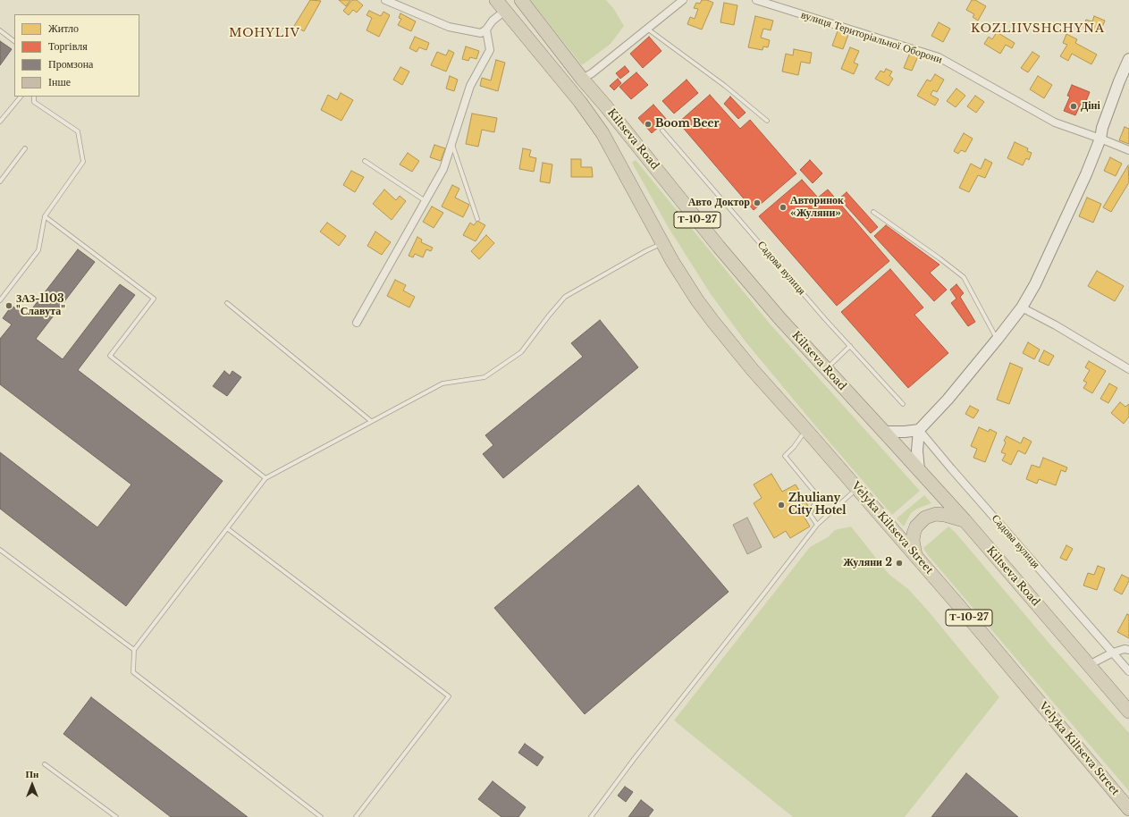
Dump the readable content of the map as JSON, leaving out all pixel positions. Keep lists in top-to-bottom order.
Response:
{
  "streets": {
    "highway": ["Kiltseva Road", "Т-10-27", "Velyka Kiltseva Street"],
    "street": ["вулиця Територіальної Оборони", "Садова вулиця"]
  },
  "crossings": [
    ["Kiltseva Road", "Velyka Kiltseva Street"]
  ],
  "districts": ["KOZLIIVSHCHYNA", "MOHYLIV"],
  "places": [
    "Діні",
    "Boom Beer",
    "Авто Доктор",
    "Авторинок «Жуляни»",
    "ЗАЗ-1103 \"Славута\"",
    "Zhuliany City Hotel",
    "Жуляни 2"
  ],
  "legend": [
    "Житло",
    "Торгівля",
    "Промзона",
    "Інше"
  ],
  "north": "top"
}
